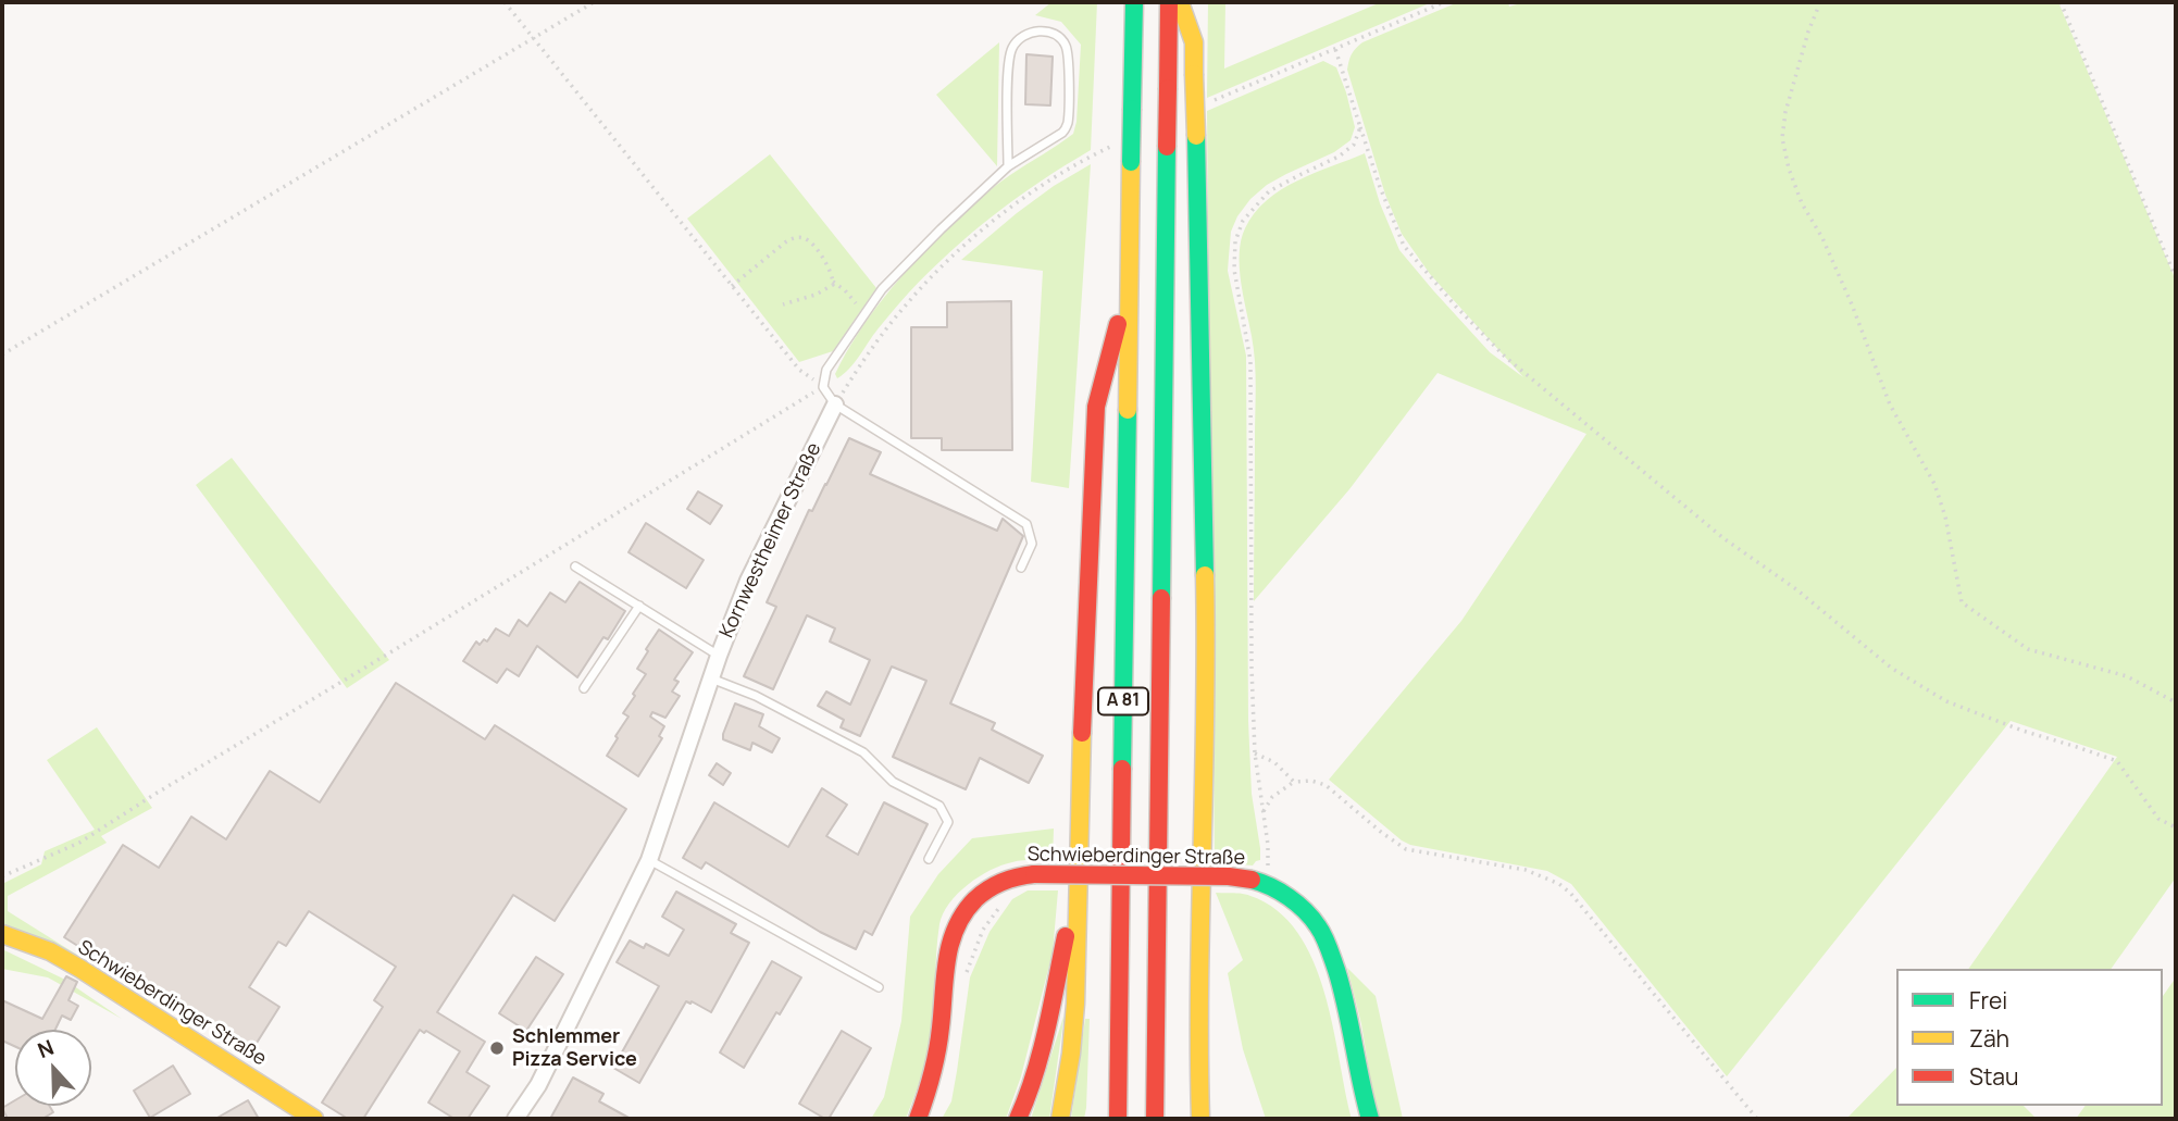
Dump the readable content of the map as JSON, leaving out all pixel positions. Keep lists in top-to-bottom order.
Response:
{
  "streets": {
    "main road": ["A 81", "Schwieberdinger Straße"],
    "street": ["Kornwestheimer Straße"]
  },
  "places": ["Schlemmer Pizza Service"],
  "legend": ["Frei", "Zäh", "Stau"],
  "north": "top"
}
